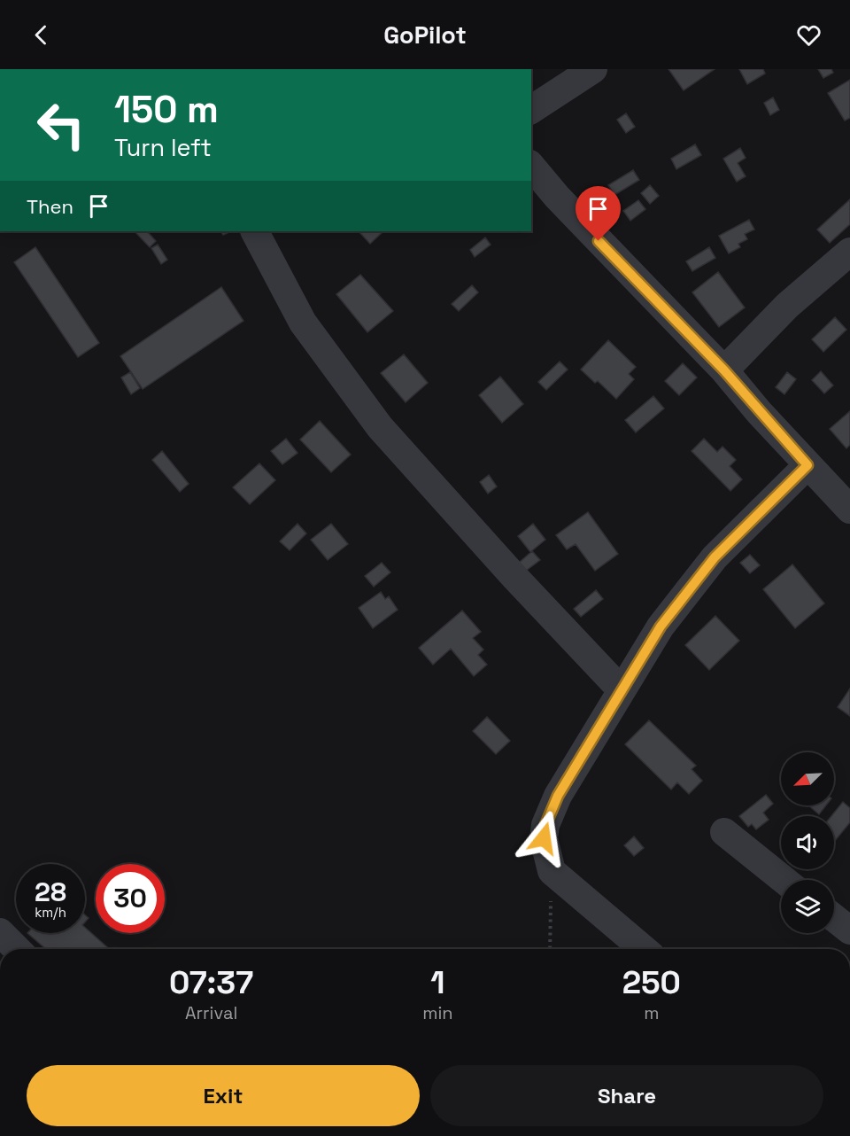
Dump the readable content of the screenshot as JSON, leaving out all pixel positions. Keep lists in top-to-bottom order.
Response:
{
  "north": "bottom left",
  "page": {
    "header": "GoPilot",
    "turn": ["150 m", "Turn left"],
    "then": "Then",
    "speed": "28 km/h",
    "limit": "30",
    "eta": [
      "07:37",
      "Arrival",
      "1",
      "min",
      "250",
      "m"
    ],
    "buttons": ["Exit", "Share"]
  }
}
